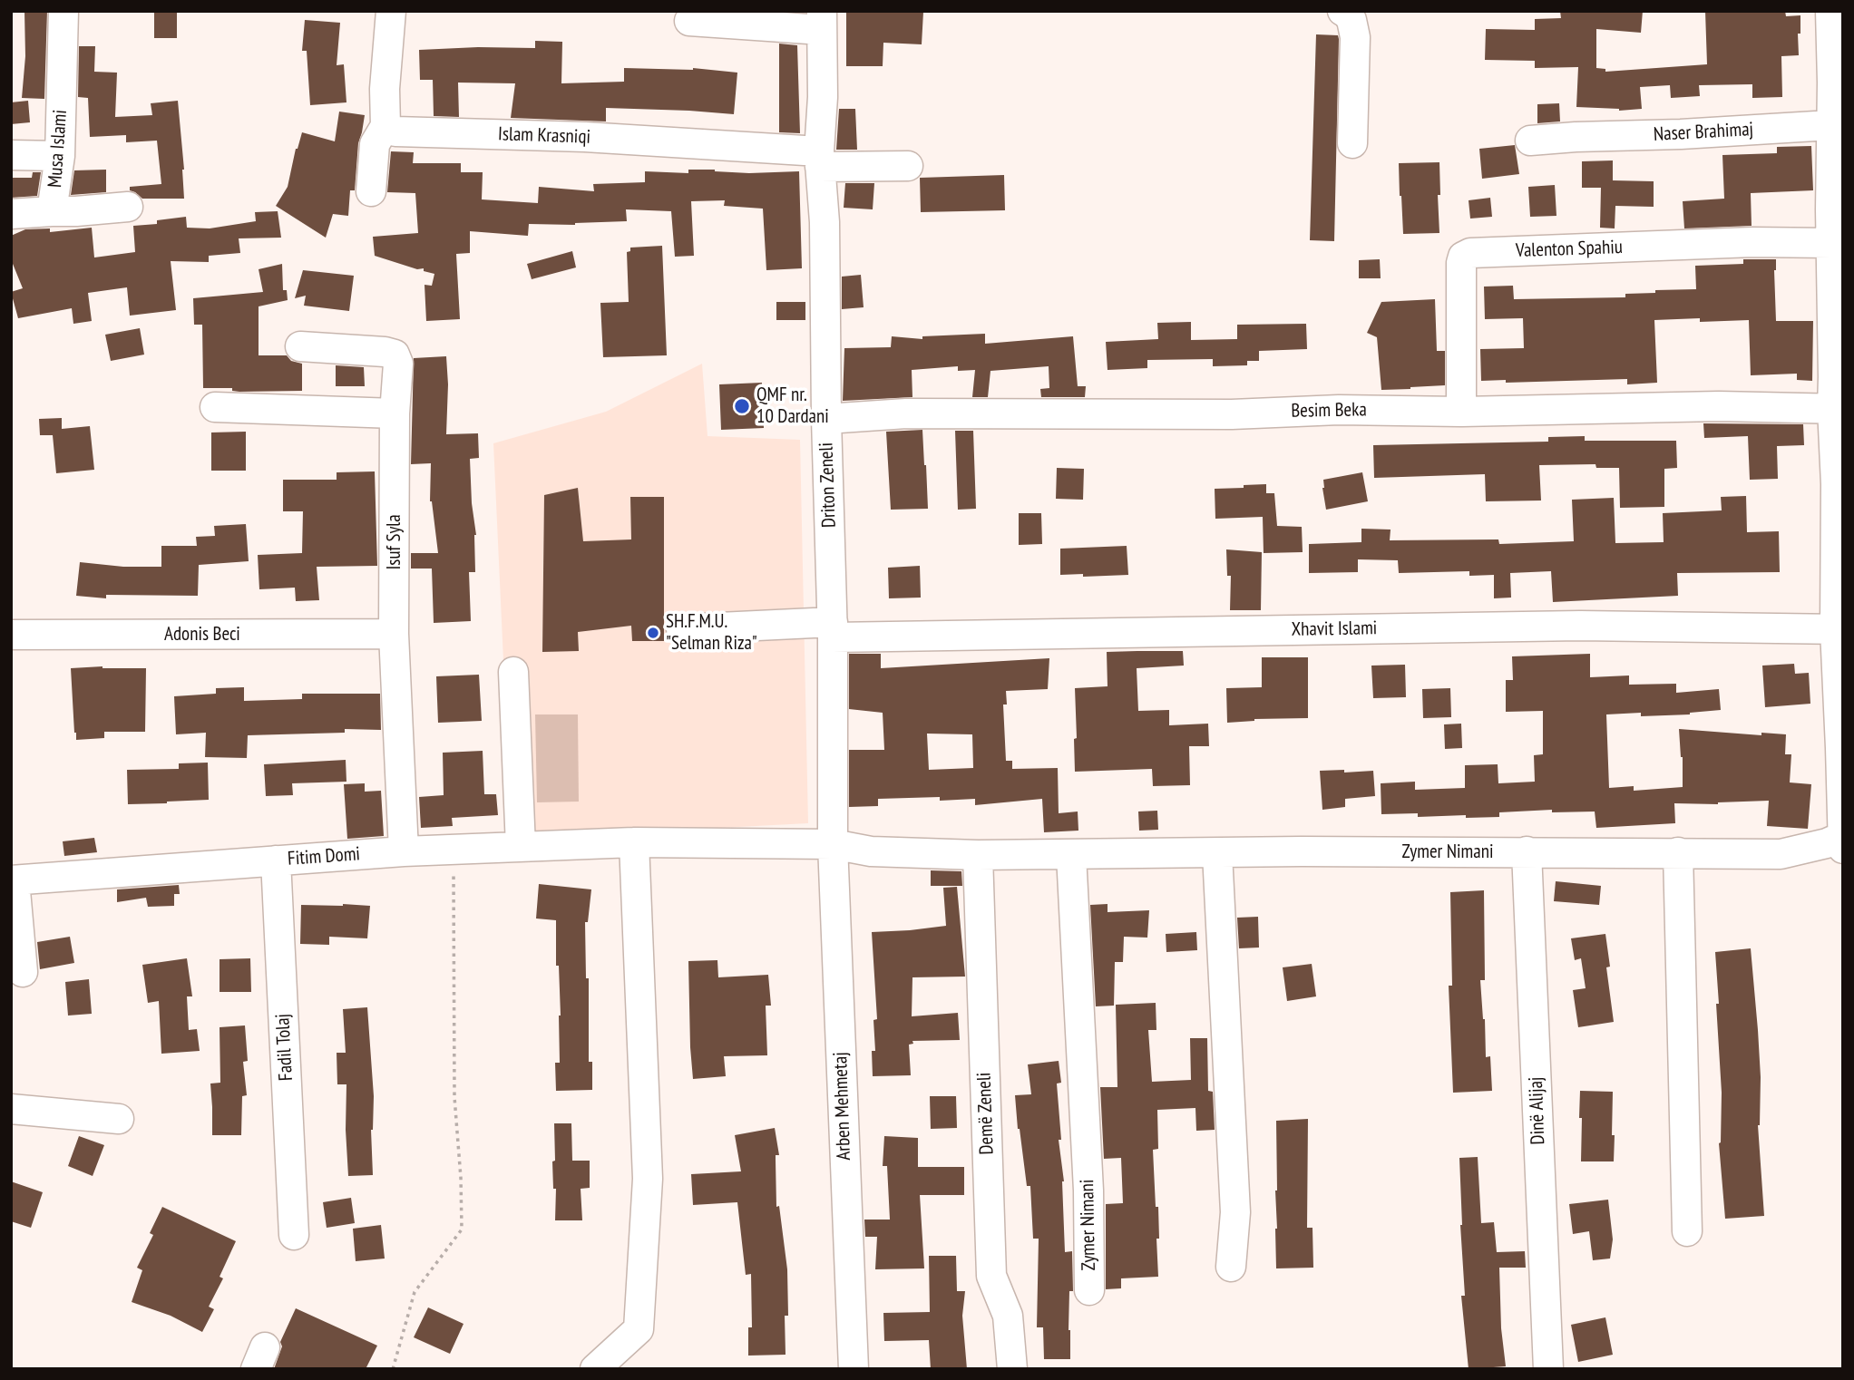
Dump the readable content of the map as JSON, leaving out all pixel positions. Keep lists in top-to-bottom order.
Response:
{
  "streets": {
    "street": [
      "Naser Brahimaj",
      "Islam Krasniqi",
      "Musa Islami",
      "Valenton Spahiu",
      "Besim Beka",
      "Driton Zeneli",
      "Isuf Syla",
      "Xhavit Islami",
      "Adonis Beci",
      "Zymer Nimani",
      "Fitim Domi",
      "Fadil Tolaj",
      "Arben Mehmetaj",
      "Dinë Alijaj",
      "Demë Zeneli"
    ]
  },
  "crossings": [
    ["Islam Krasniqi", "Driton Zeneli"],
    ["Valenton Spahiu", "Besim Beka"],
    ["Besim Beka", "Driton Zeneli"],
    ["Driton Zeneli", "Xhavit Islami"],
    ["Driton Zeneli", "Zymer Nimani"],
    ["Driton Zeneli", "Fitim Domi"],
    ["Driton Zeneli", "Arben Mehmetaj"],
    ["Isuf Syla", "Adonis Beci"],
    ["Isuf Syla", "Fitim Domi"],
    ["Zymer Nimani", "Fitim Domi"],
    ["Zymer Nimani", "Arben Mehmetaj"],
    ["Zymer Nimani", "Dinë Alijaj"],
    ["Zymer Nimani", "Demë Zeneli"],
    ["Fitim Domi", "Fadil Tolaj"],
    ["Fitim Domi", "Arben Mehmetaj"]
  ],
  "places": ["QMF nr. 10 Dardani", "SH.F.M.U. \"Selman Riza\""]
}
